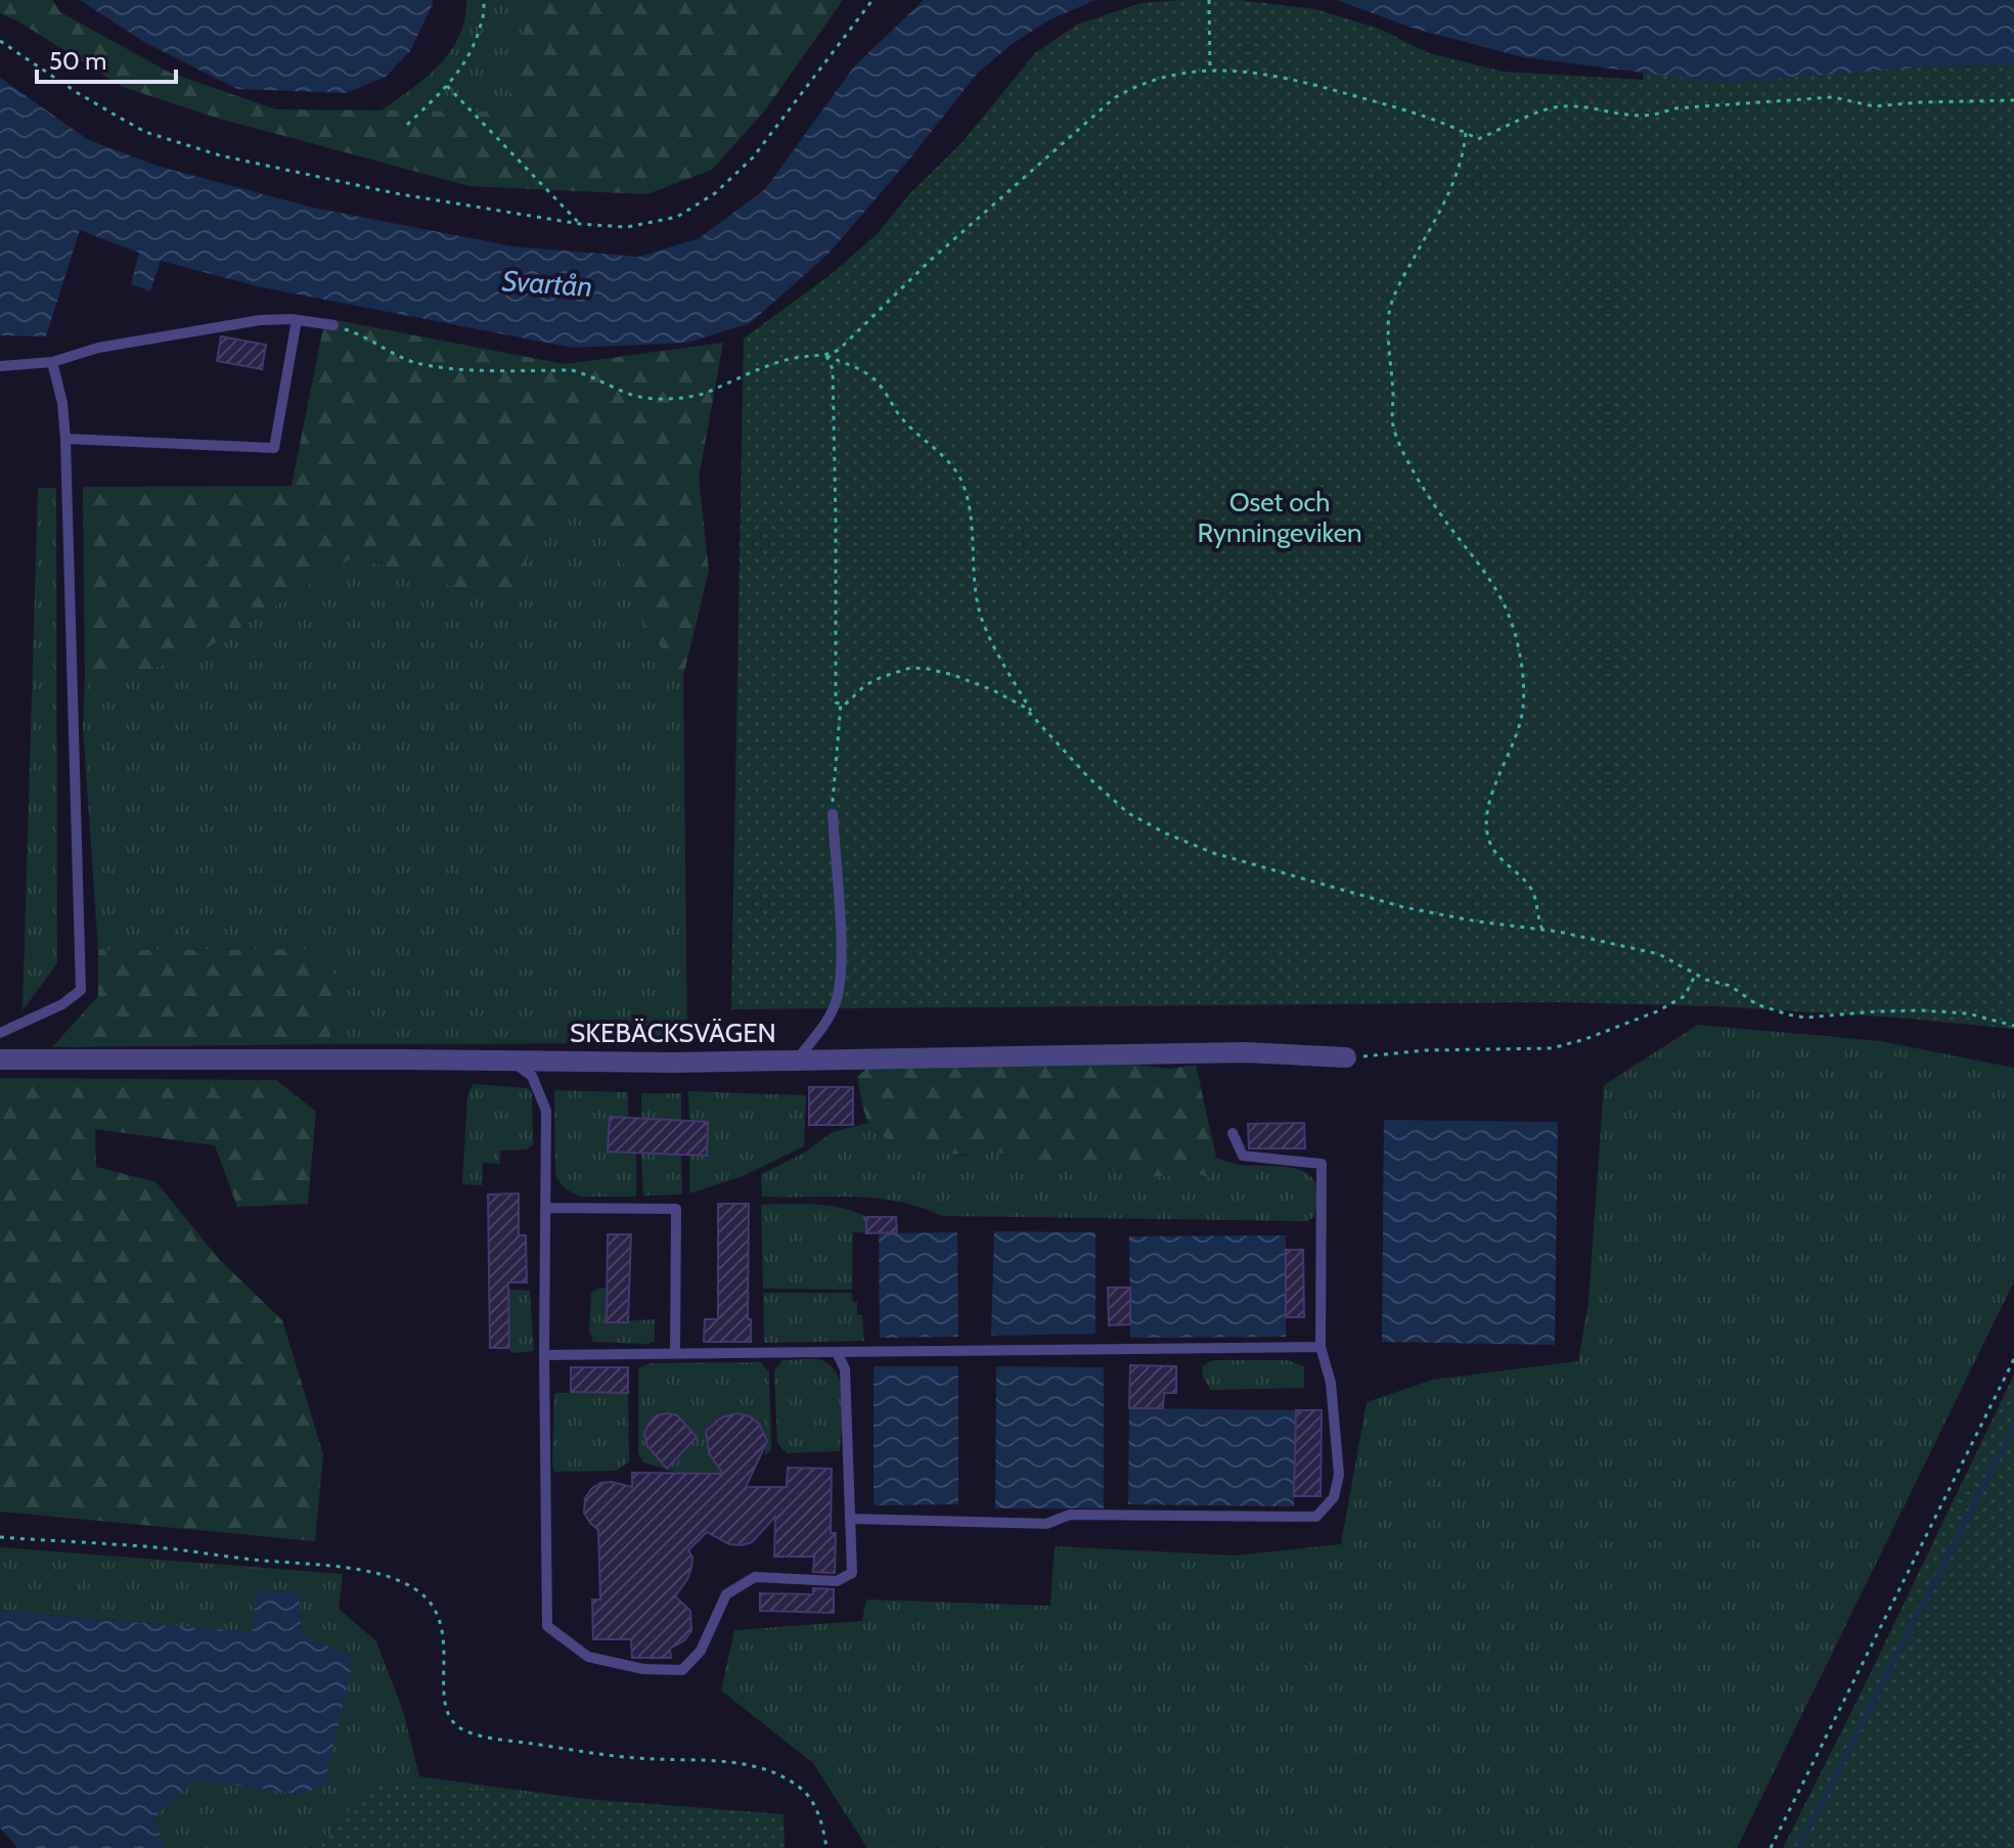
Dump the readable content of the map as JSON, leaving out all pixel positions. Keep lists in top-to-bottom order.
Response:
{
  "streets": {
    "street": ["SKEBÄCKSVÄGEN"]
  },
  "water": ["Svartån"],
  "parks": ["Oset och Rynningeviken"],
  "scale_bar": "50 m"
}
